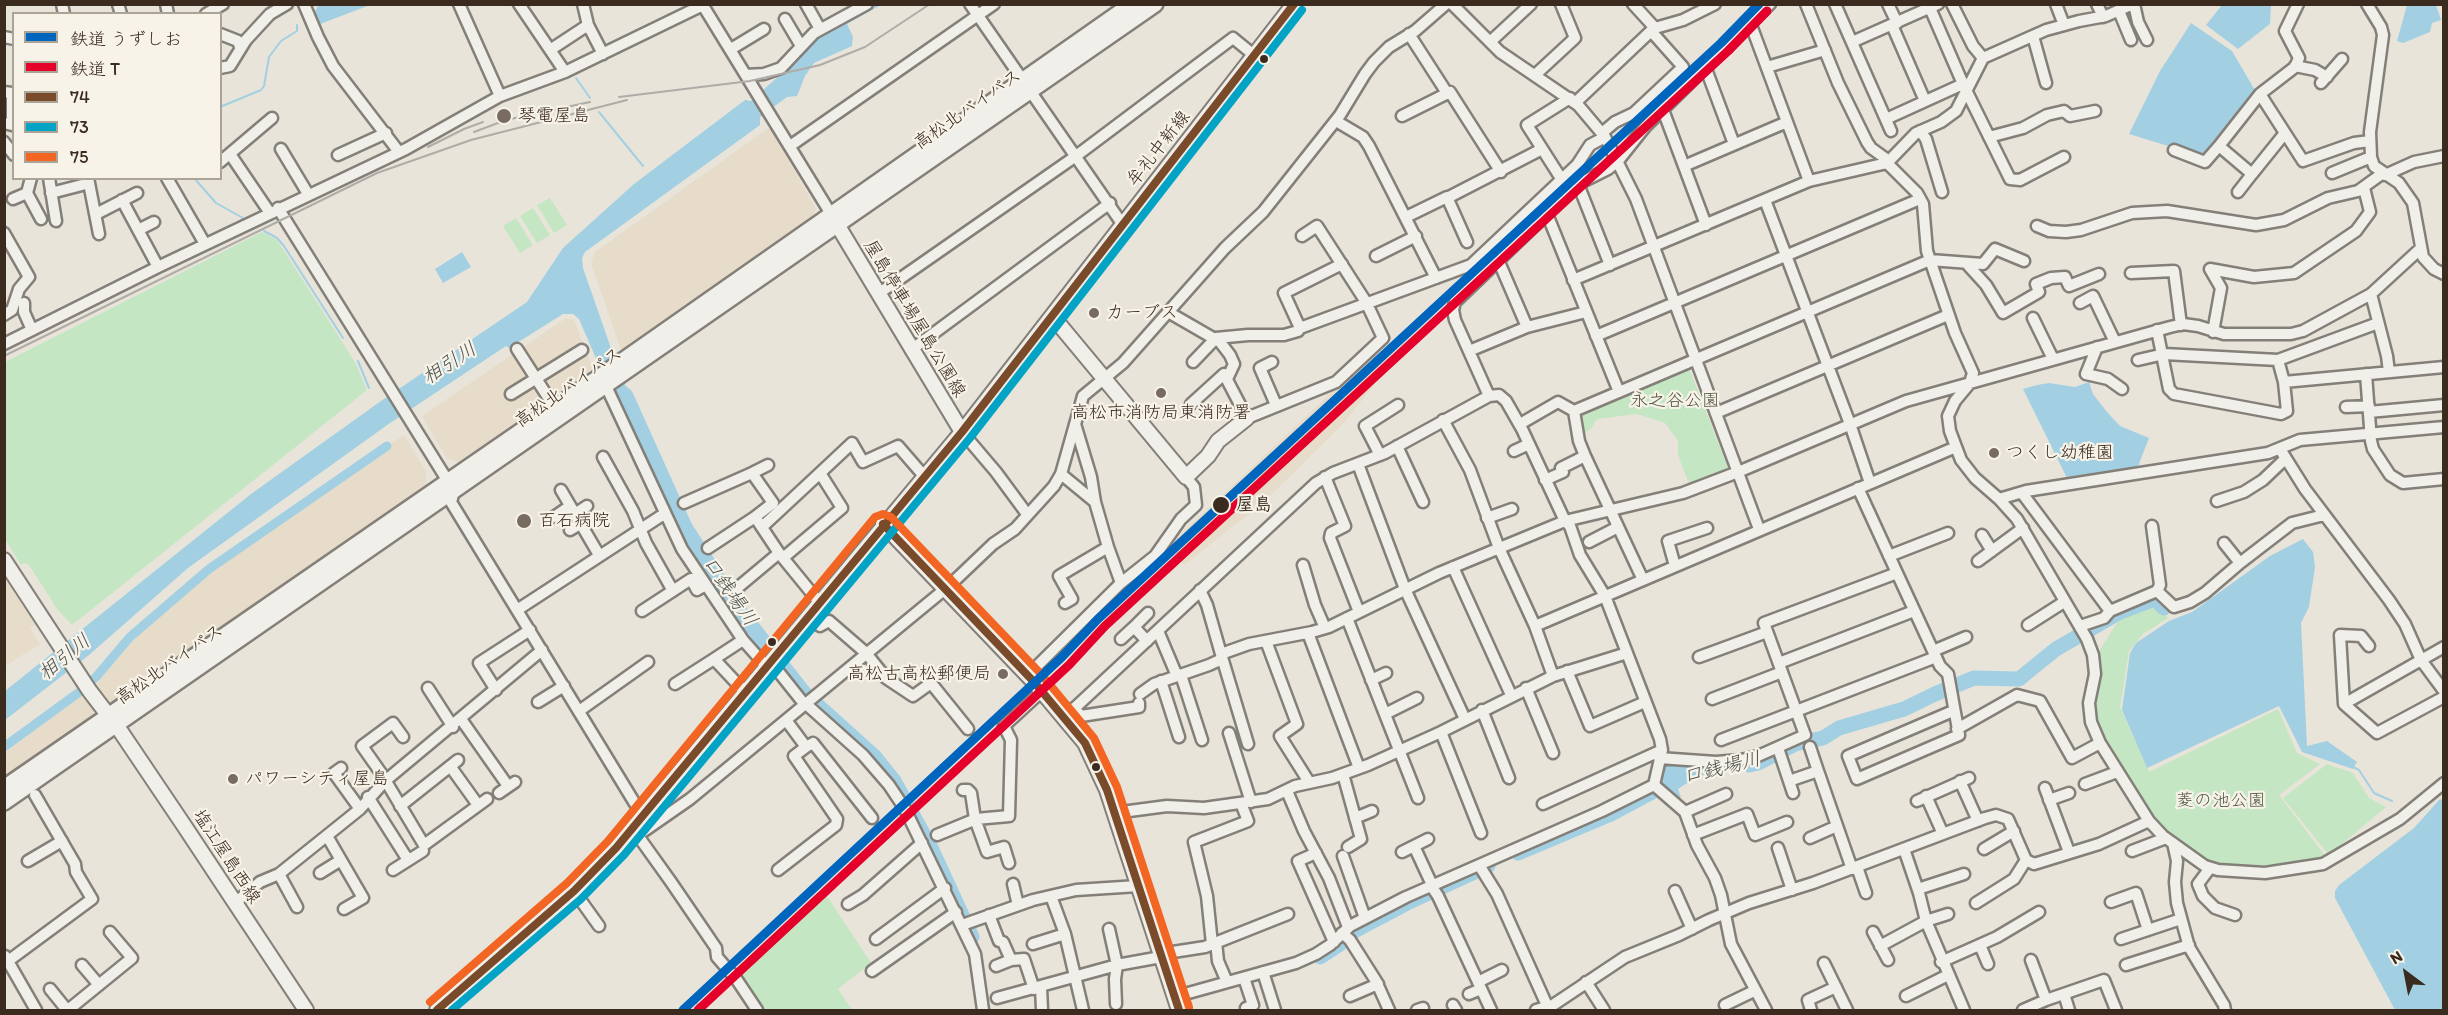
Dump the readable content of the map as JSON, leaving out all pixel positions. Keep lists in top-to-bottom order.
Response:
{
  "streets": {
    "highway": ["高松北バイパス"],
    "main road": ["牟礼中新線", "屋島停車場屋島公園線", "塩江屋島西線"]
  },
  "crossings": [
    ["高松北バイパス", "屋島停車場屋島公園線"],
    ["高松北バイパス", "塩江屋島西線"],
    ["牟礼中新線", "屋島停車場屋島公園線"]
  ],
  "water": ["相引川", "口銭場川"],
  "parks": ["永之谷公園", "菱の池公園"],
  "places": [
    "琴電屋島",
    "カーブス",
    "高松市消防局東消防署",
    "つくし幼稚園",
    "屋島",
    "百石病院",
    "高松古高松郵便局",
    "パワーシティ屋島"
  ],
  "lines": [
    "rail line うずしお",
    "transit line 74",
    "transit line 73",
    "rail line T",
    "transit line 75"
  ],
  "legend": [
    "鉄道 うずしお",
    "鉄道 T",
    "74",
    "73",
    "75"
  ],
  "north": "top left"
}
